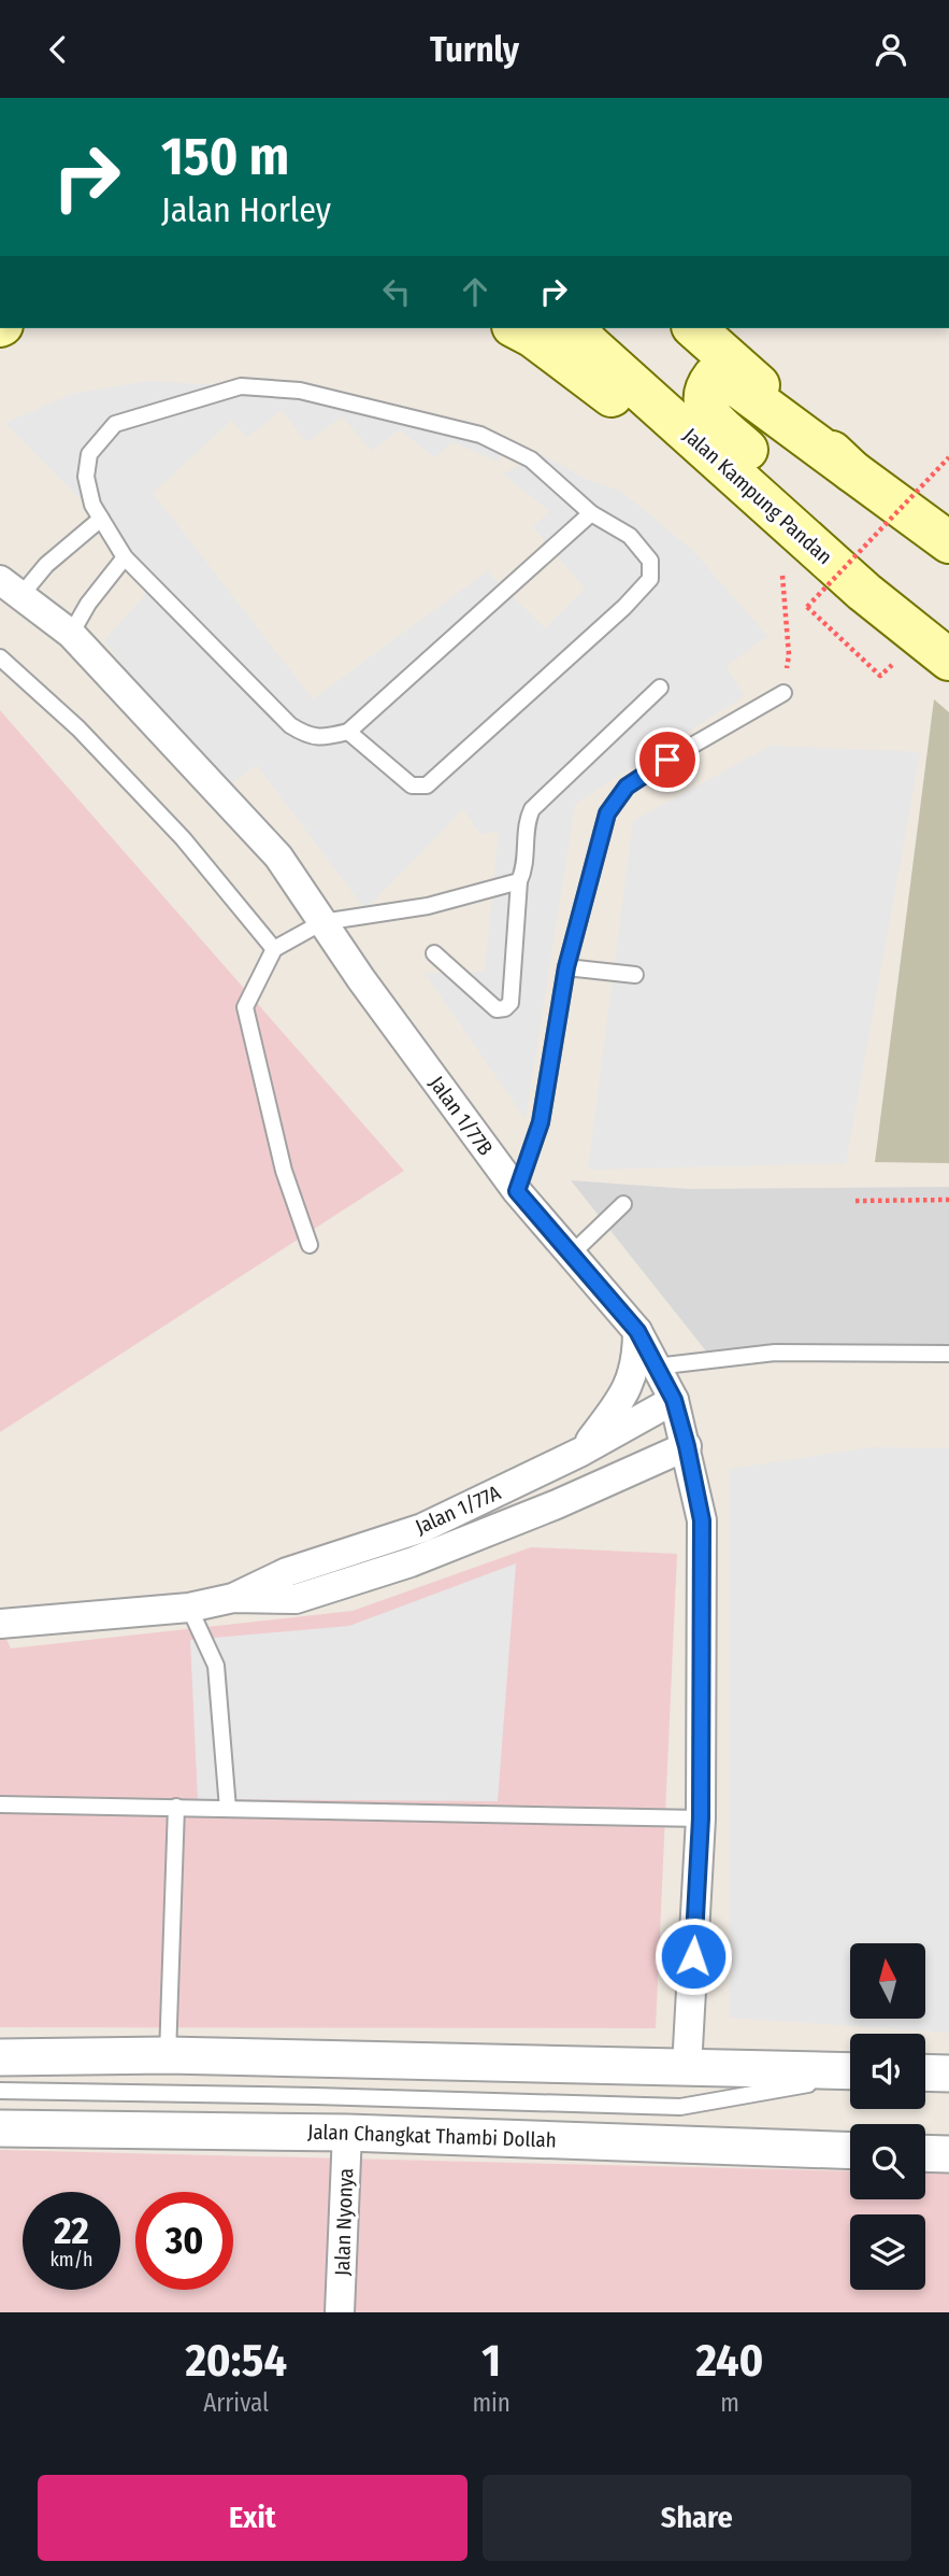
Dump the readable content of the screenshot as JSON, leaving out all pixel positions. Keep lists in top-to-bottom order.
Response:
{
  "streets": {
    "main road": ["Jalan Kampung Pandan"],
    "street": [
      "Jalan 1/77B",
      "Jalan 1/77A",
      "Jalan Changkat Thambi Dollah",
      "Jalan Nyonya"
    ]
  },
  "crossings": [
    ["Jalan 1/77B", "Jalan 1/77A"],
    ["Jalan Changkat Thambi Dollah", "Jalan Nyonya"]
  ],
  "north": "top",
  "page": {
    "header": "Turnly",
    "turn": ["150 m", "Jalan Horley"],
    "speed": "22 km/h",
    "limit": "30",
    "eta": [
      "20:54",
      "Arrival",
      "1",
      "min",
      "240",
      "m"
    ],
    "buttons": ["Exit", "Share"]
  }
}
